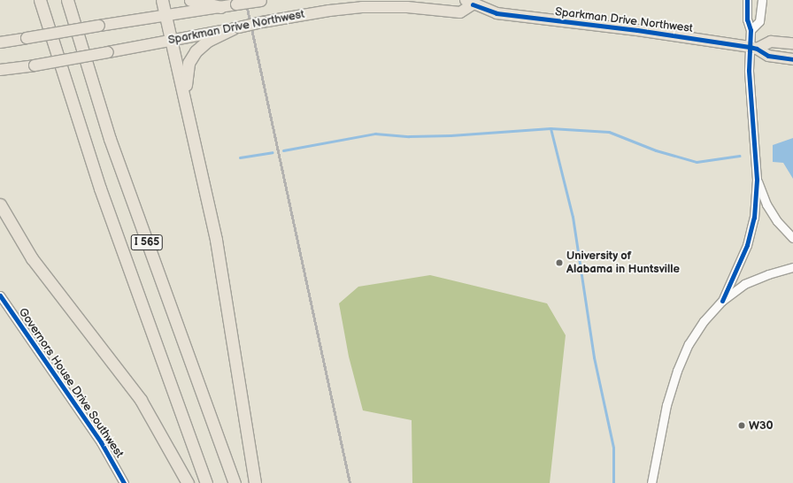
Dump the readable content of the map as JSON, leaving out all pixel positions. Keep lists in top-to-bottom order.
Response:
{
  "streets": {
    "highway": ["I 565"],
    "main road": ["Sparkman Drive Northwest"],
    "street": ["Governors House Drive Southwest"]
  },
  "places": ["University of Alabama in Huntsville", "W30"]
}
